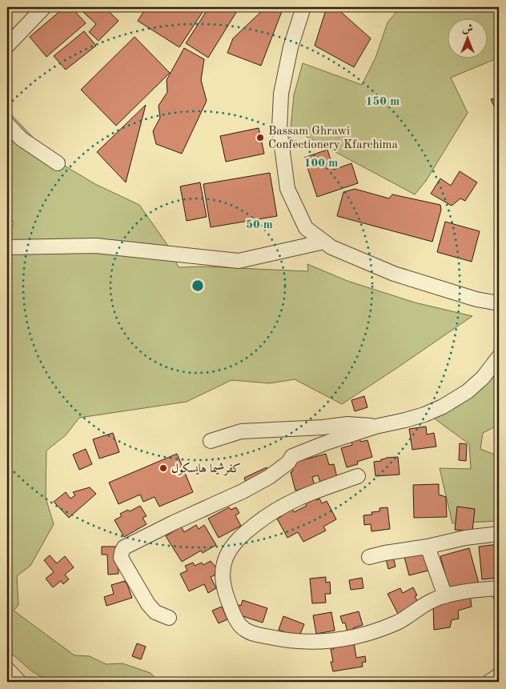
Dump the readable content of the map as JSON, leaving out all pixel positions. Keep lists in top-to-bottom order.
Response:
{
  "places": ["Bassam Ghrawi Confectionery Kfarchima", "كفرشيما هايسكول"],
  "north": "top",
  "rings": ["150 m", "100 m", "50 m"]
}
